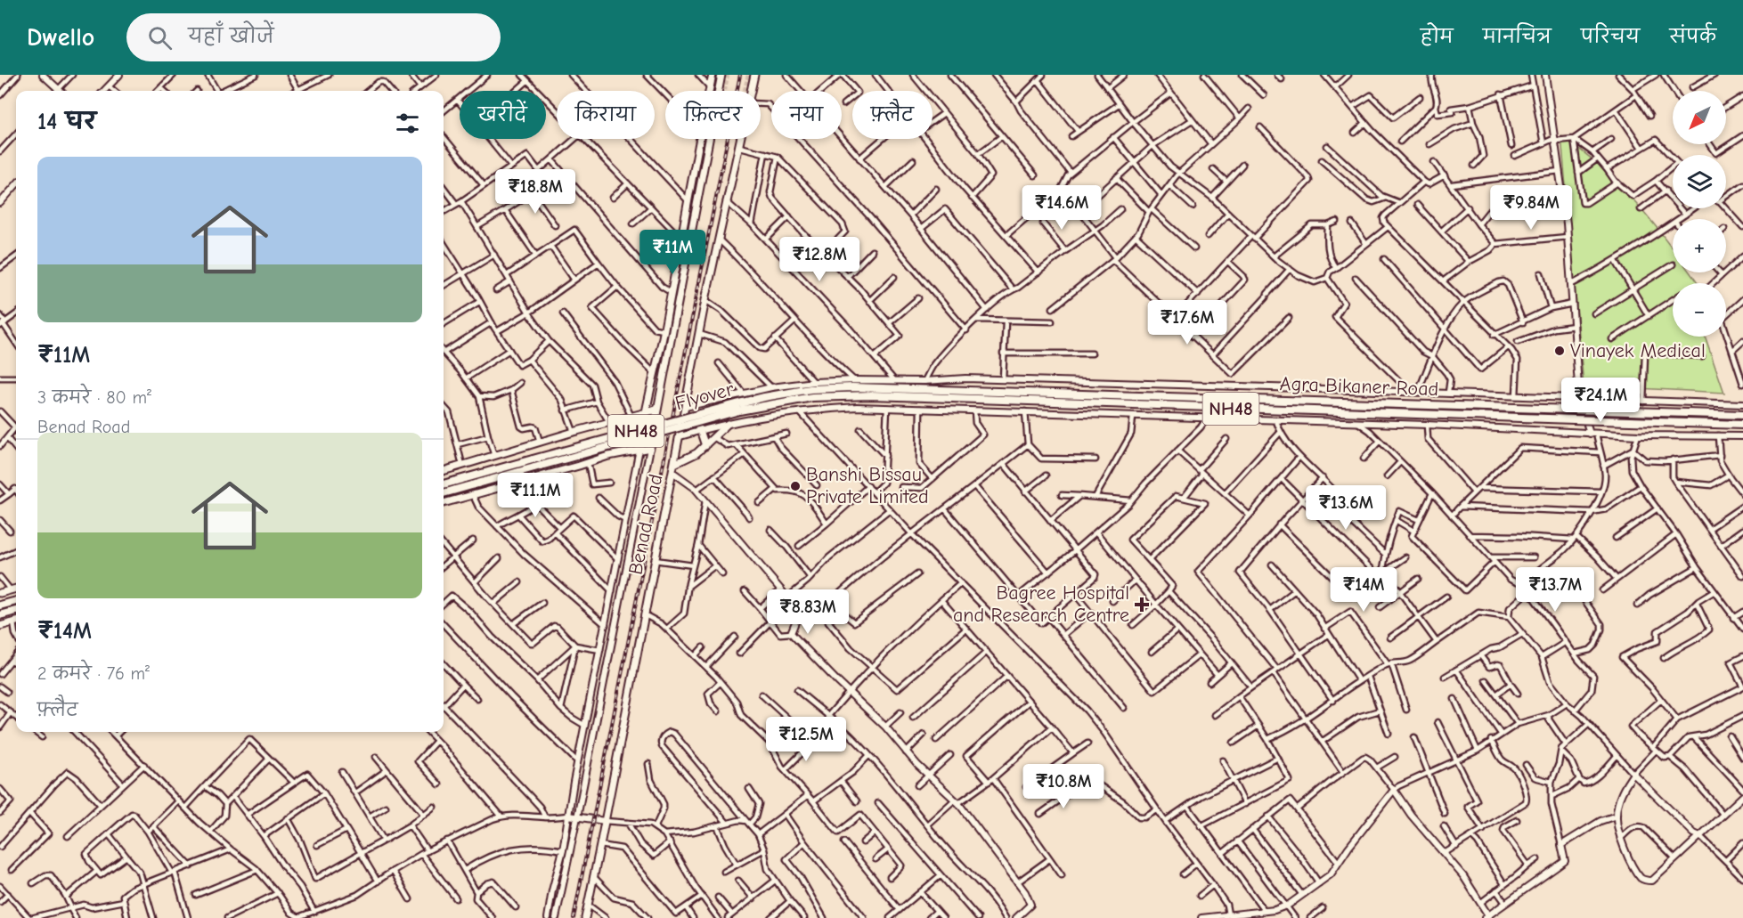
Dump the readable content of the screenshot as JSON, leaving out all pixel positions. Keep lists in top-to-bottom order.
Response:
{
  "streets": {
    "highway": ["Agra Bikaner Road", "Flyover", "NH48"],
    "main road": ["Benad Road"]
  },
  "crossings": [
    ["Agra Bikaner Road", "Flyover"]
  ],
  "places": {
    "other": ["Vinayek Medical", "Banshi Bissau Private Limited"],
    "health": ["Bagree Hospital and Research Centre"]
  },
  "north": "bottom left",
  "page": {
    "header": "Dwello",
    "search": "यहाँ खोजें",
    "nav": [
      "होम",
      "मानचित्र",
      "परिचय",
      "संपर्क"
    ],
    "map_buttons": ["+", "−"],
    "chip": [
      "खरीदें",
      "किराया",
      "फ़िल्टर",
      "नया",
      "फ़्लैट"
    ],
    "heading": "14 घर",
    "list": [
      {
        "name": "₹11M",
        "note": "3 कमरे · 80 m² · Benad Road"
      },
      {
        "name": "₹14M",
        "note": "2 कमरे · 76 m² · फ़्लैट"
      }
    ],
    "price": [
      "₹18.8M",
      "₹14.6M",
      "₹9.84M",
      "₹11M",
      "₹12.8M",
      "₹17.6M",
      "₹24.1M",
      "₹11.1M",
      "₹13.6M",
      "₹14M",
      "₹13.7M",
      "₹8.83M",
      "₹12.5M",
      "₹10.8M"
    ]
  }
}
